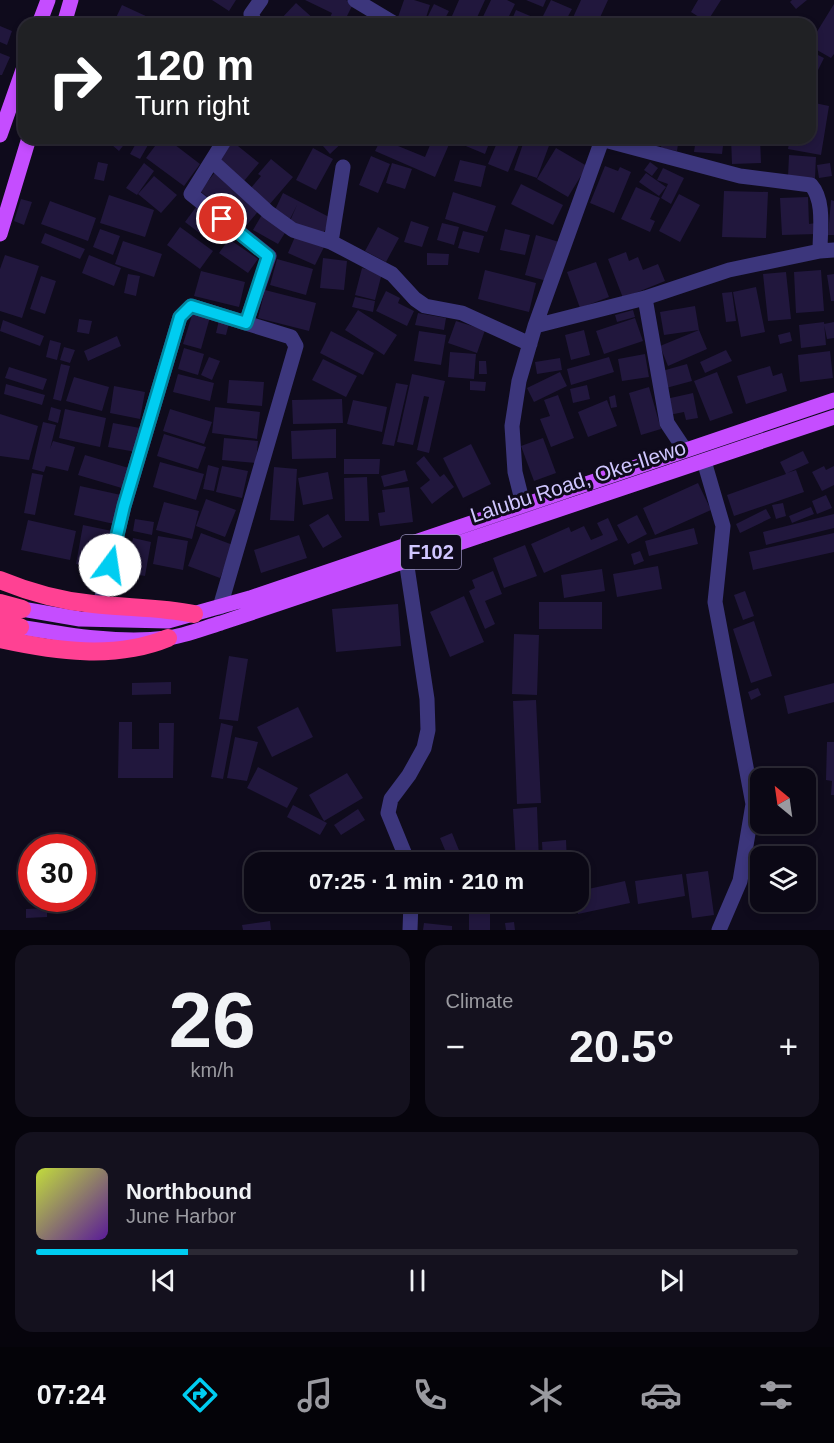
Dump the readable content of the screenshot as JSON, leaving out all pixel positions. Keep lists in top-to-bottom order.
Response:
{
  "streets": {
    "highway": ["F102"],
    "main road": ["Lalubu Road, Oke-Ilewo"]
  },
  "crossings": [
    ["Lalubu Road, Oke-Ilewo", "F102"]
  ],
  "north": "top left",
  "page": {
    "turn": ["120 m", "Turn right"],
    "limit": "30",
    "trip": "07:25 · 1 min · 210 m",
    "tile": [
      ["26", "km/h"],
      "Climate"
    ],
    "heat": ["−", "20.5°", "+"],
    "song": ["Northbound", "June Harbor"],
    "tabs": "07:24"
  }
}
